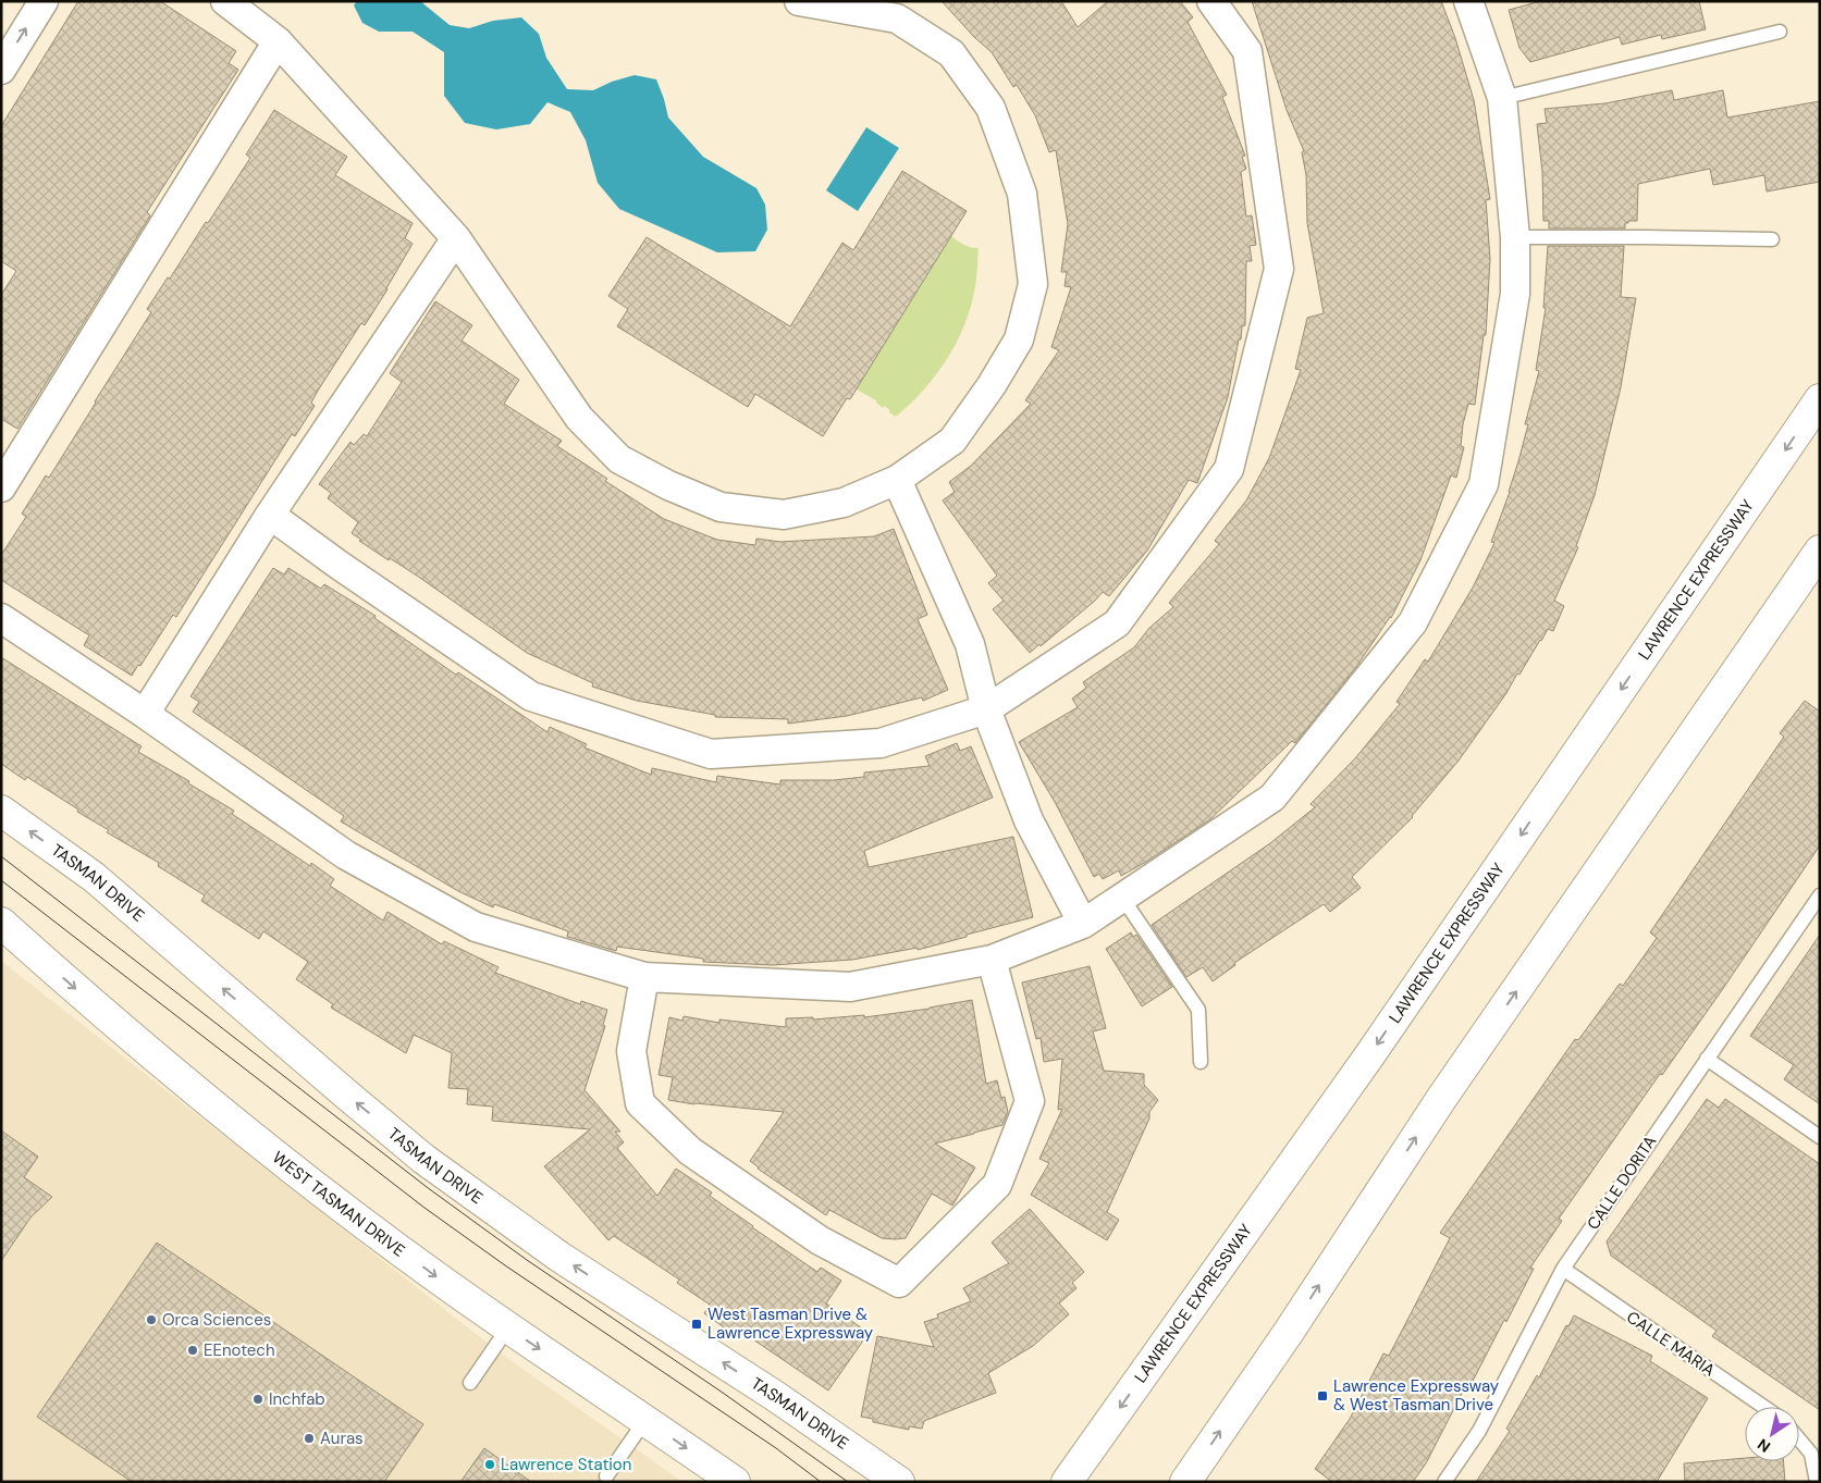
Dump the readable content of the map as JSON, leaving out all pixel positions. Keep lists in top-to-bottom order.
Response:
{
  "streets": {
    "main road": ["LAWRENCE EXPRESSWAY", "TASMAN DRIVE", "WEST TASMAN DRIVE"],
    "lane": ["CALLE DORITA", "CALLE MARIA"]
  },
  "crossings": [
    ["CALLE DORITA", "CALLE MARIA"]
  ],
  "one_way": ["TASMAN DRIVE", "WEST TASMAN DRIVE"],
  "places": {
    "other": [
      "Orca Sciences",
      "EEnotech",
      "Inchfab",
      "Auras",
      "Lawrence Station"
    ],
    "transit": ["West Tasman Drive & Lawrence Expressway", "Lawrence Expressway & West Tasman Drive"]
  },
  "north": "bottom left"
}
